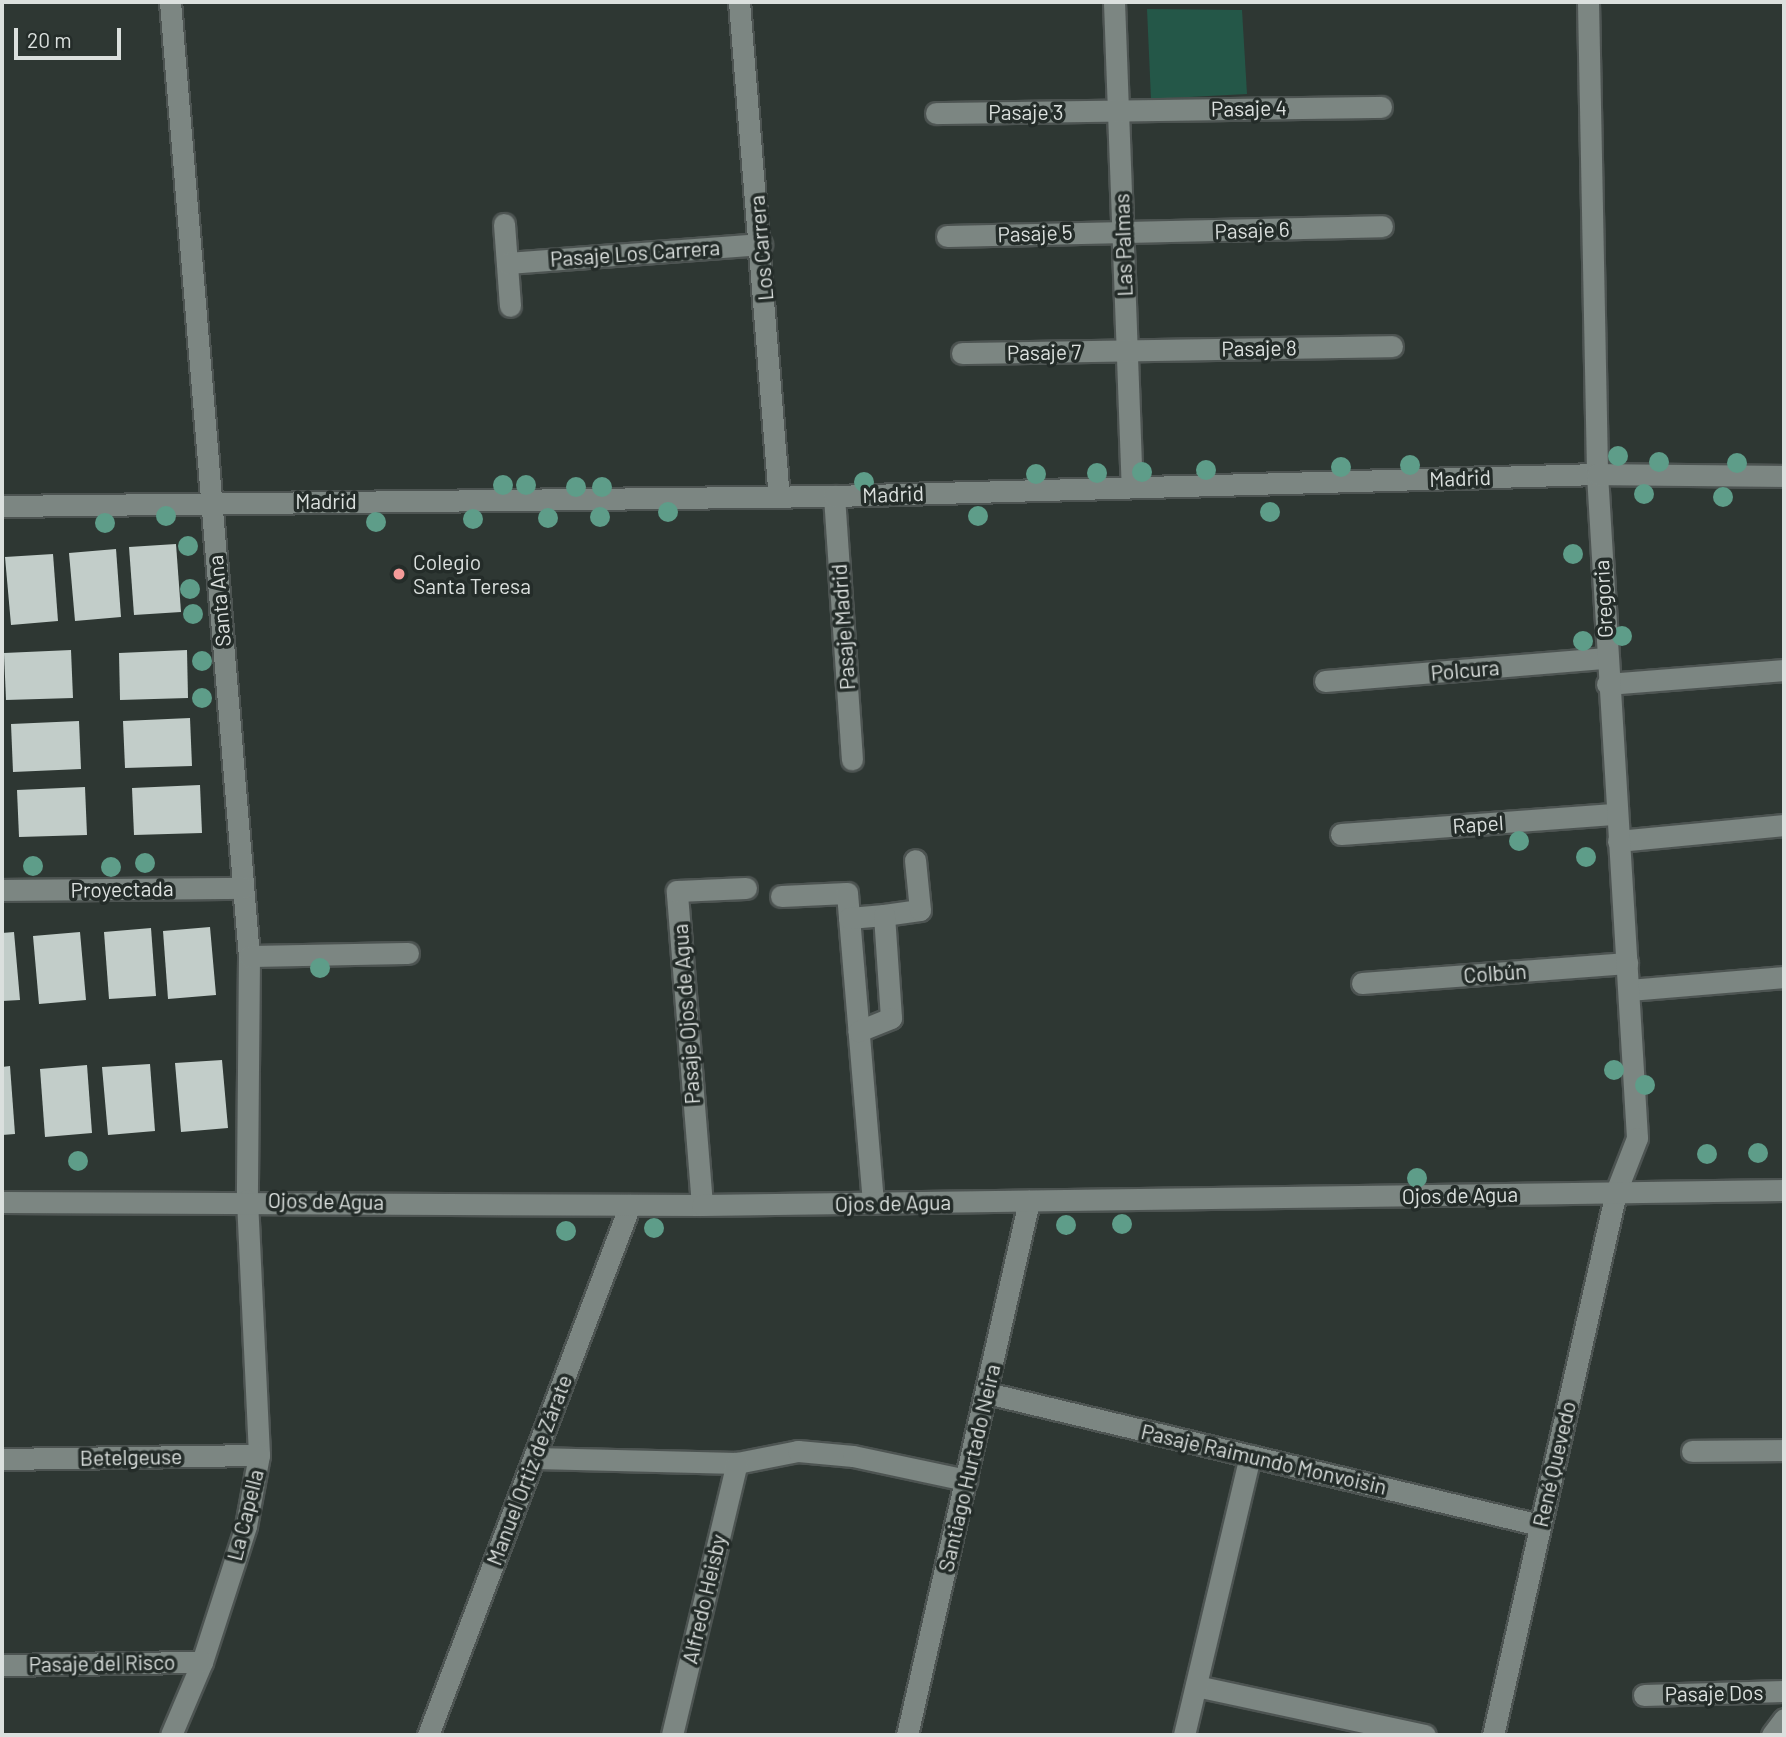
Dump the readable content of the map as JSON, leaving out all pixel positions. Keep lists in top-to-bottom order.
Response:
{
  "streets": {
    "street": [
      "Pasaje 4",
      "Pasaje 3",
      "Pasaje 6",
      "Pasaje 5",
      "Las Palmas",
      "Los Carrera",
      "Pasaje Los Carrera",
      "Pasaje 8",
      "Pasaje 7",
      "Madrid",
      "Gregoria",
      "Santa Ana",
      "Pasaje Madrid",
      "Polcura",
      "Rapel",
      "Proyectada",
      "Colbún",
      "Pasaje Ojos de Agua",
      "Ojos de Agua",
      "Betelgeuse",
      "Pasaje Raimundo Monvoisin",
      "René Quevedo",
      "Santiago Hurtado Neira",
      "Manuel Ortiz de Zárate",
      "La Capella",
      "Alfredo Heisby",
      "Pasaje del Risco",
      "Pasaje Dos"
    ]
  },
  "crossings": [
    ["Pasaje 4", "Pasaje 3"],
    ["Pasaje 4", "Las Palmas"],
    ["Pasaje 3", "Las Palmas"],
    ["Pasaje 6", "Pasaje 5"],
    ["Pasaje 6", "Las Palmas"],
    ["Pasaje 5", "Las Palmas"],
    ["Las Palmas", "Pasaje 8"],
    ["Las Palmas", "Pasaje 7"],
    ["Las Palmas", "Madrid"],
    ["Los Carrera", "Pasaje Los Carrera"],
    ["Los Carrera", "Madrid"],
    ["Pasaje 8", "Pasaje 7"],
    ["Madrid", "Gregoria"],
    ["Madrid", "Santa Ana"],
    ["Madrid", "Pasaje Madrid"],
    ["Gregoria", "Polcura"],
    ["Gregoria", "Rapel"],
    ["Gregoria", "Colbún"],
    ["Gregoria", "Ojos de Agua"],
    ["Gregoria", "René Quevedo"],
    ["Santa Ana", "Proyectada"],
    ["Santa Ana", "Ojos de Agua"],
    ["Santa Ana", "La Capella"],
    ["Pasaje Ojos de Agua", "Ojos de Agua"],
    ["Ojos de Agua", "René Quevedo"],
    ["Ojos de Agua", "Santiago Hurtado Neira"],
    ["Ojos de Agua", "Manuel Ortiz de Zárate"],
    ["Ojos de Agua", "La Capella"],
    ["Betelgeuse", "La Capella"],
    ["Pasaje Raimundo Monvoisin", "René Quevedo"],
    ["Pasaje Raimundo Monvoisin", "Santiago Hurtado Neira"],
    ["La Capella", "Pasaje del Risco"]
  ],
  "places": ["Colegio Santa Teresa"],
  "scale_bar": "20 m"
}
